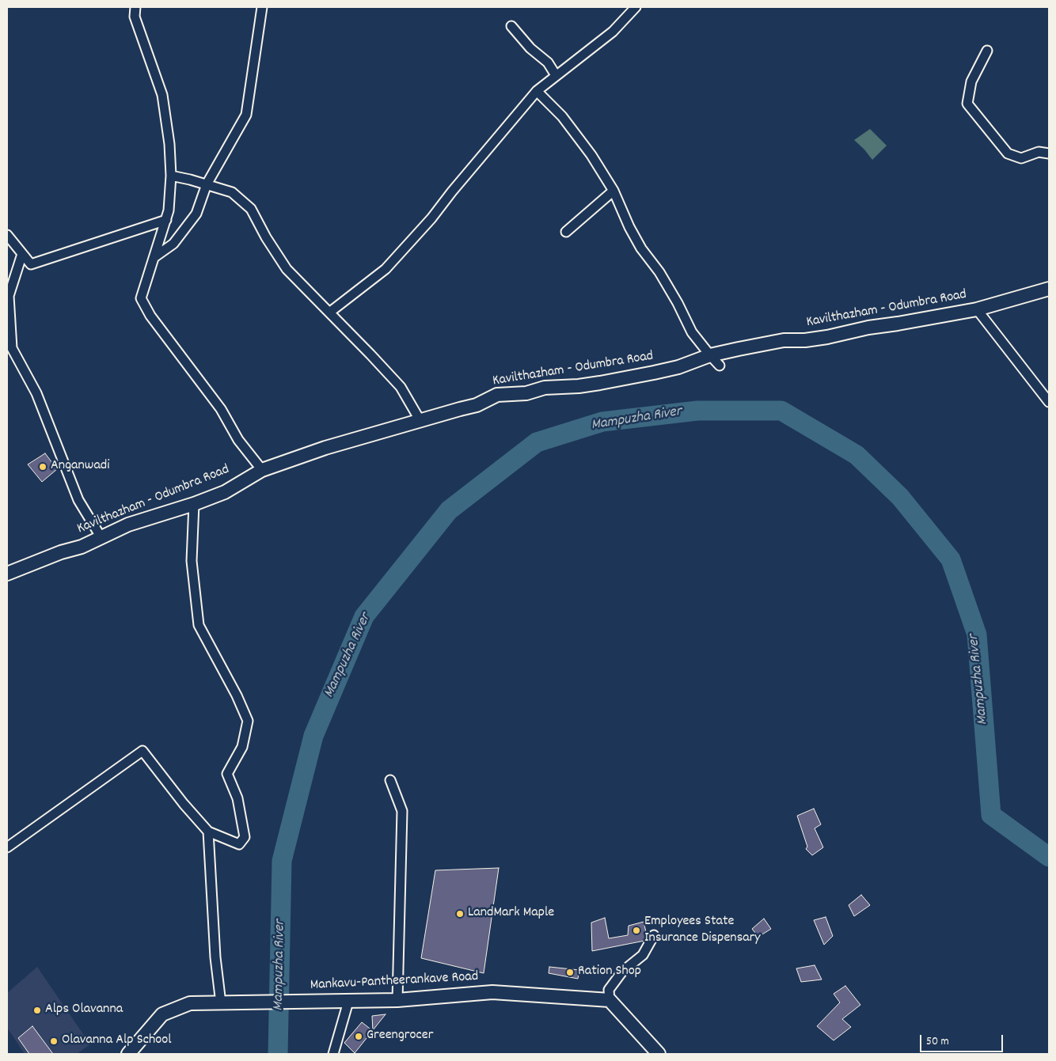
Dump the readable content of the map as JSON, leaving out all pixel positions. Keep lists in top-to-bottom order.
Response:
{
  "streets": {
    "main road": ["Kavilthazham - Odumbra Road", "Mankavu-Pantheerankave Road"]
  },
  "water": ["Mampuzha River"],
  "places": [
    "Anganwadi",
    "LandMark Maple",
    "Employees State Insurance Dispensary",
    "Ration Shop",
    "Alps Olavanna",
    "Greengrocer",
    "Olavanna Alp School"
  ],
  "scale_bar": "50 m"
}
